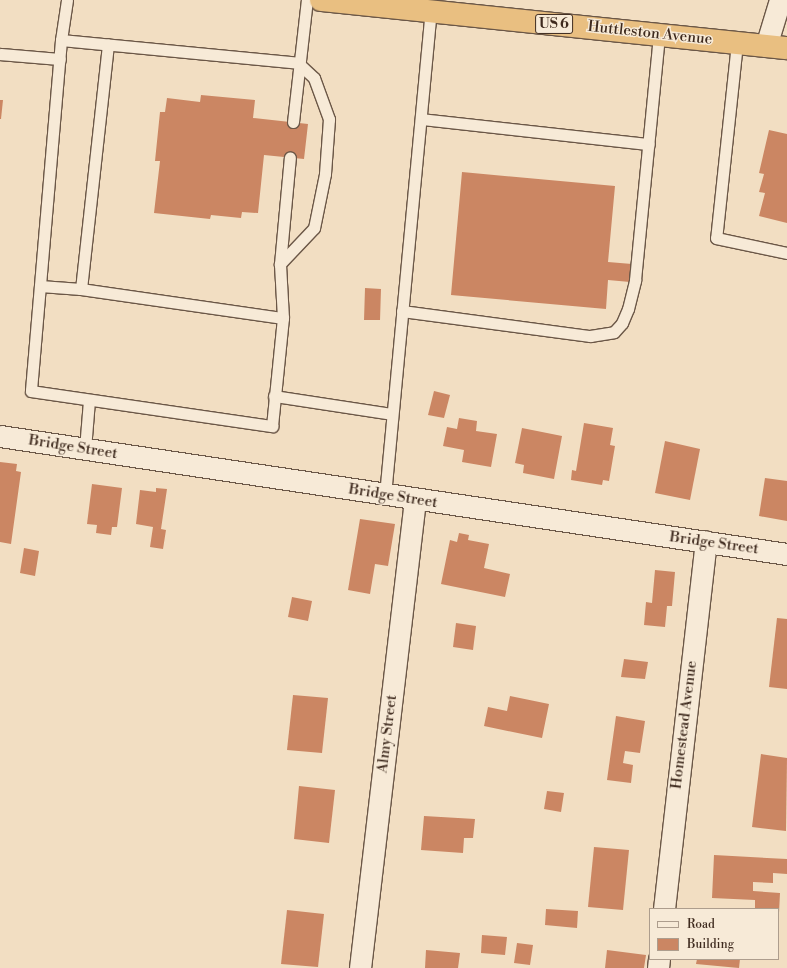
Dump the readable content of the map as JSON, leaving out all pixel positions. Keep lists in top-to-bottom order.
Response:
{
  "streets": {
    "highway": ["US 6", "Huttleston Avenue"],
    "street": ["Bridge Street", "Homestead Avenue", "Almy Street"]
  },
  "crossings": [
    ["Bridge Street", "Homestead Avenue"],
    ["Bridge Street", "Almy Street"]
  ],
  "legend": ["Road", "Building"]
}
